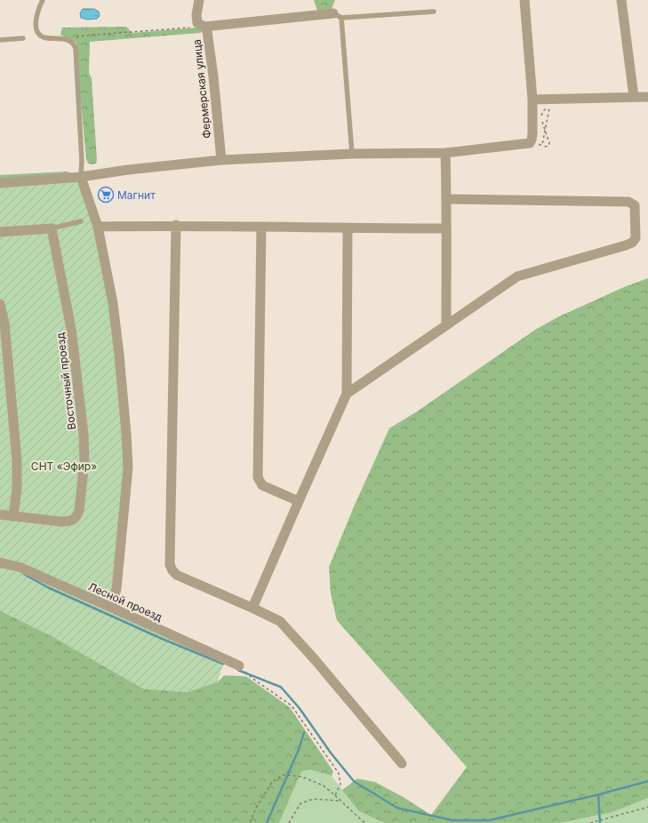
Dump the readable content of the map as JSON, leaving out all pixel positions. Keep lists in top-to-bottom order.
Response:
{
  "streets": {
    "street": ["Фермерская улица", "Восточный проезд", "Лесной проезд"]
  },
  "parks": ["СНТ «Эфир»"],
  "places": {
    "supermarket": ["Магнит"]
  }
}
